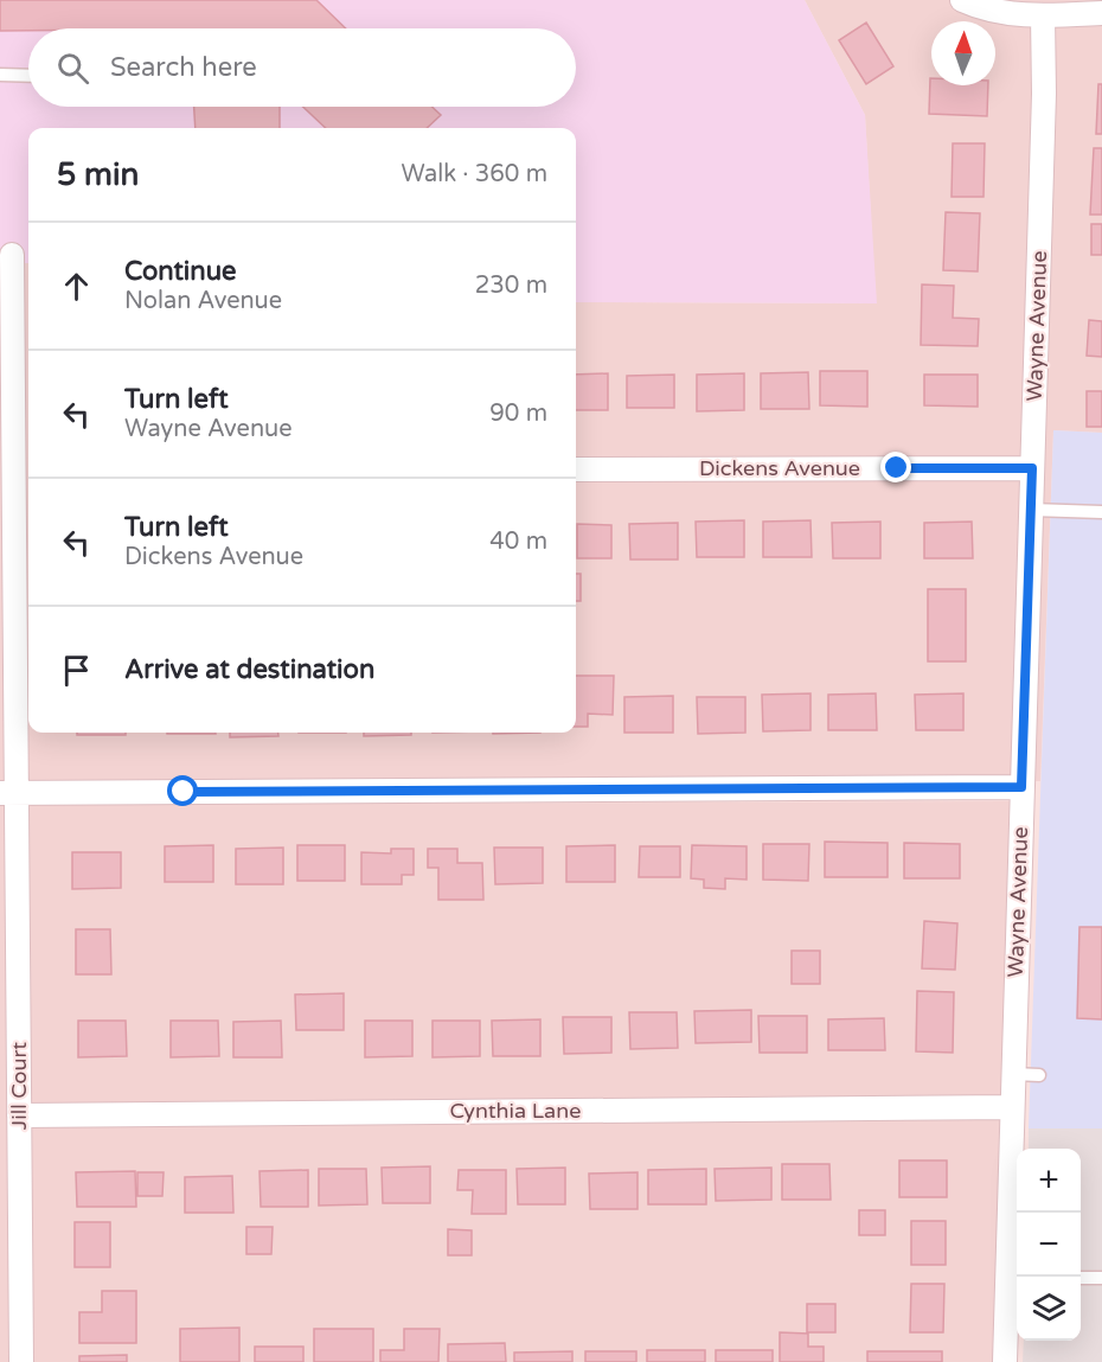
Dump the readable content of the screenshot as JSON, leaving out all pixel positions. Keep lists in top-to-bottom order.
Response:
{
  "streets": {
    "street": [
      "Wayne Avenue",
      "Dickens Avenue",
      "Jill Court",
      "Cynthia Lane"
    ]
  },
  "crossings": [
    ["Wayne Avenue", "Dickens Avenue"],
    ["Wayne Avenue", "Cynthia Lane"],
    ["Jill Court", "Cynthia Lane"]
  ],
  "north": "top",
  "page": {
    "search": "Search here",
    "heading": ["5 min", "Walk · 360 m"],
    "list": [
      ["Continue", "Nolan Avenue", "230 m"],
      ["Turn left", "Wayne Avenue", "90 m"],
      ["Turn left", "Dickens Avenue", "40 m"],
      "Arrive at destination"
    ],
    "map_buttons": ["+", "−"]
  }
}
